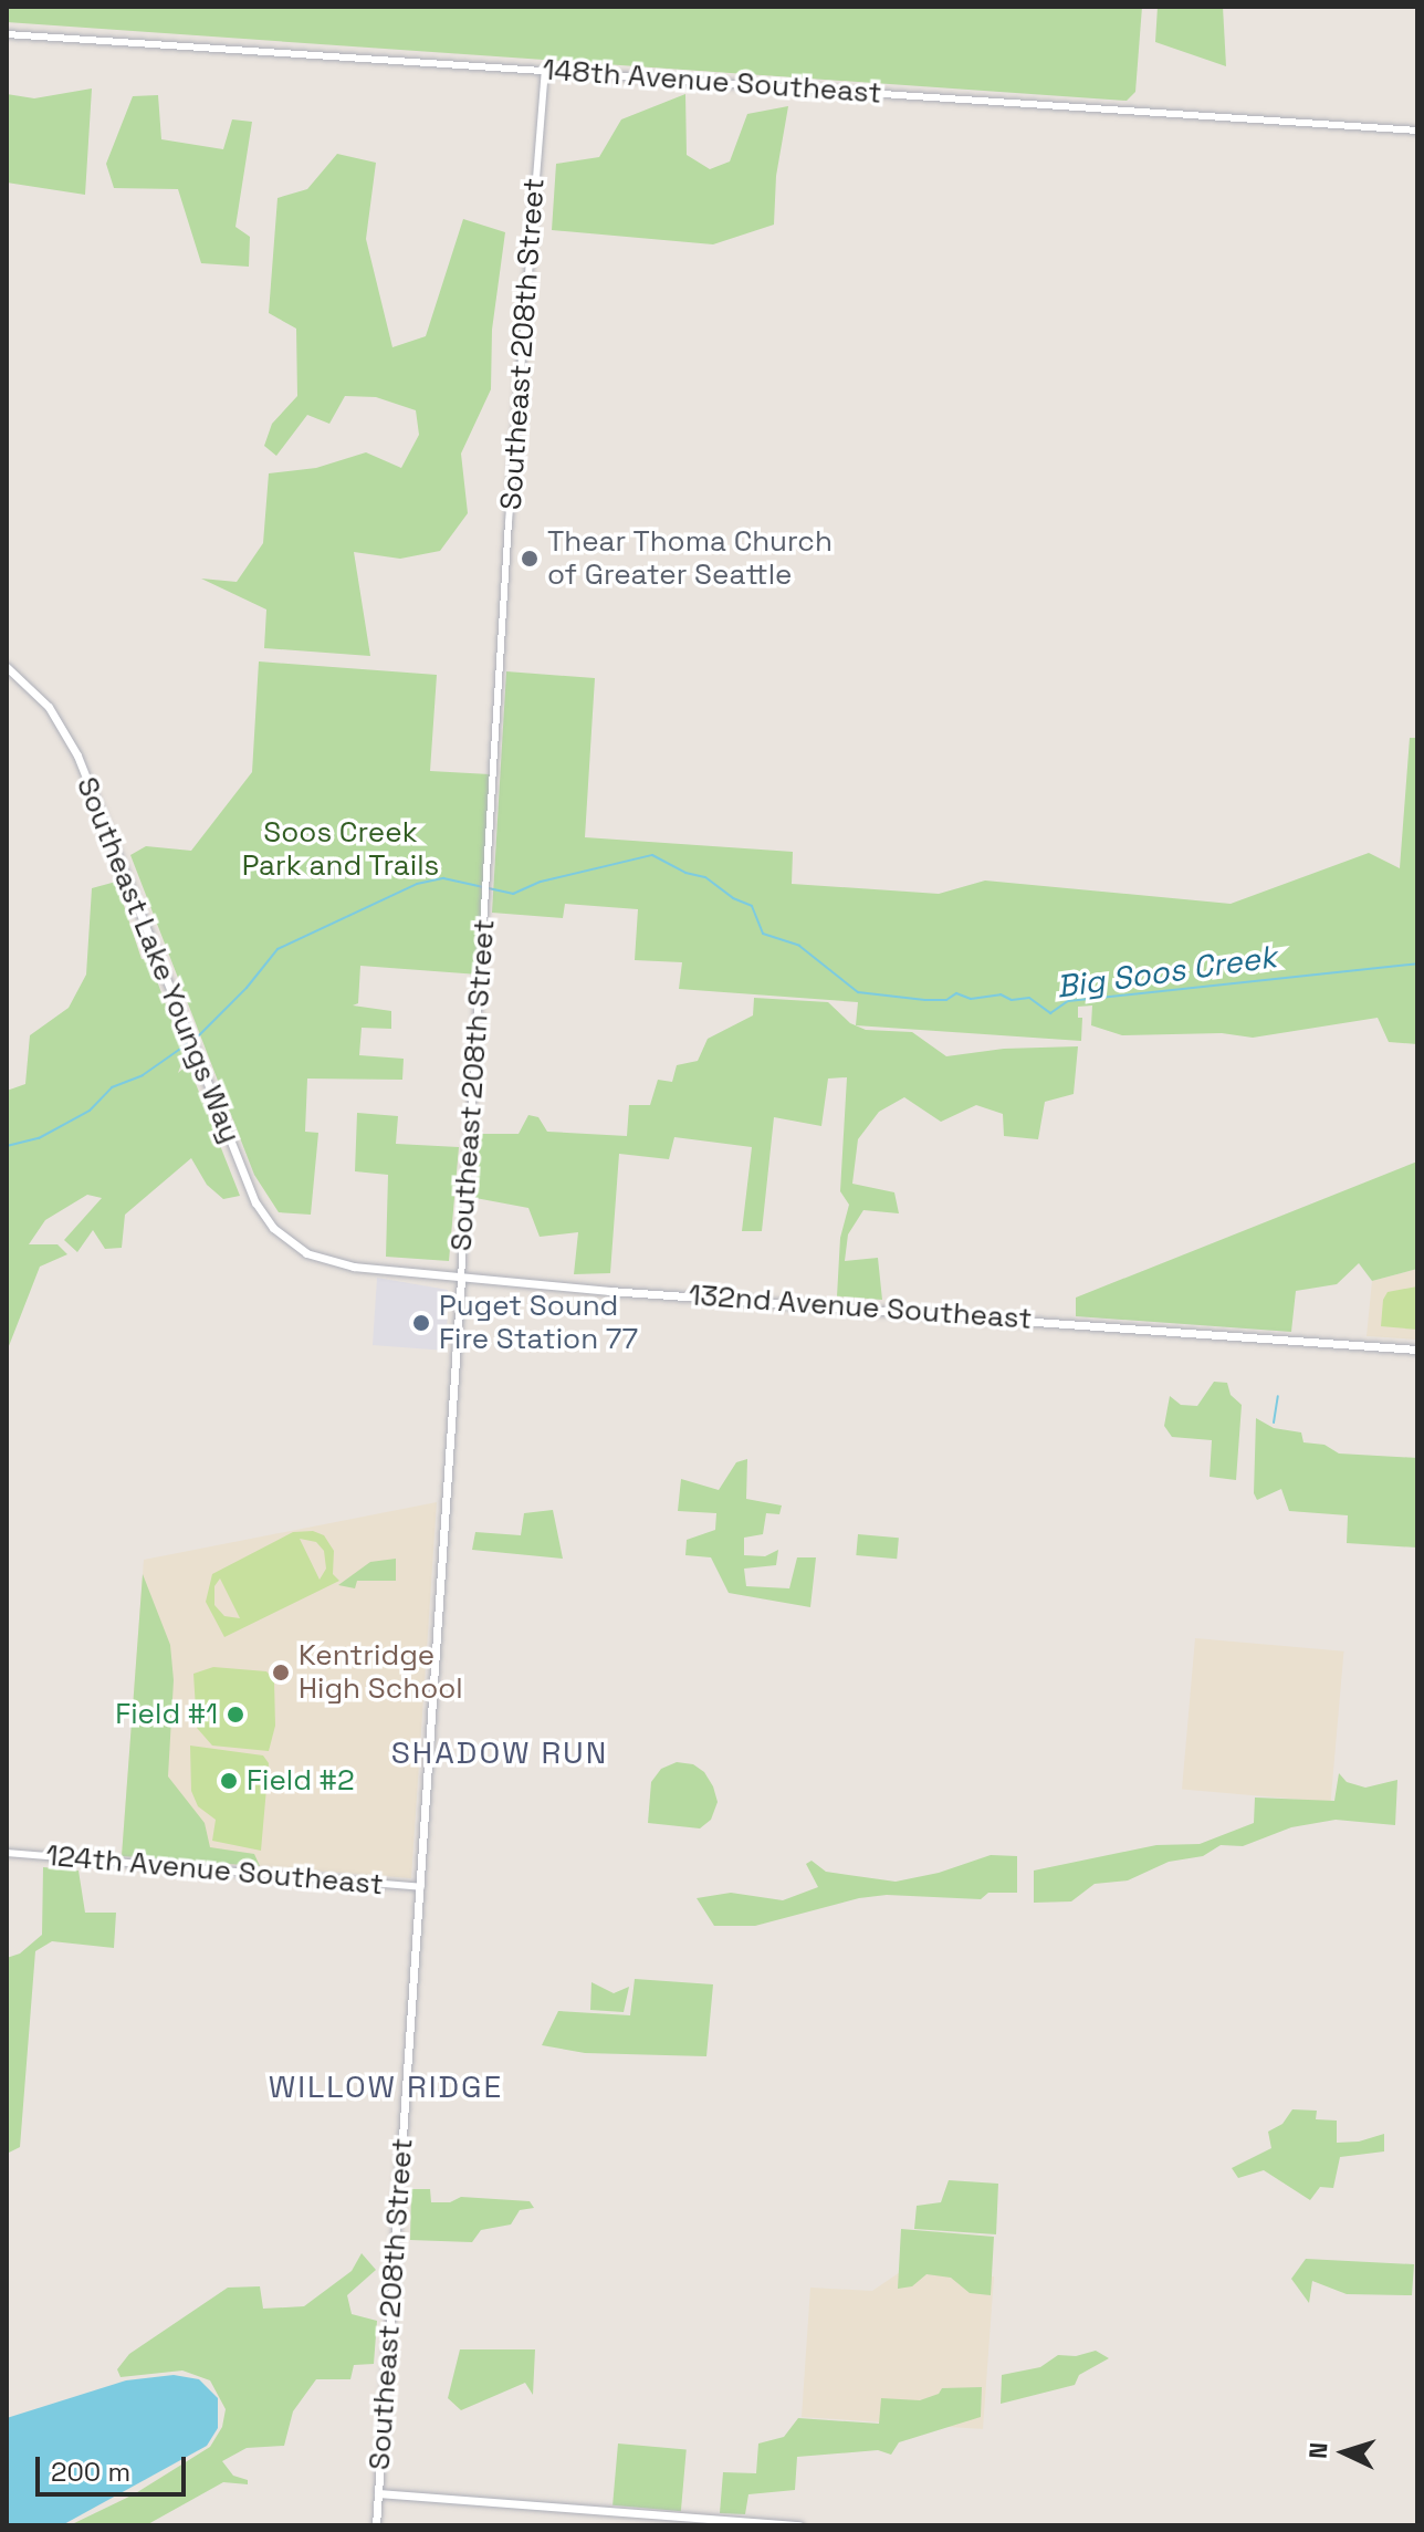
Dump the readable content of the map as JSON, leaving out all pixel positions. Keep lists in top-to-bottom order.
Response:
{
  "streets": {
    "main road": ["Southeast 208th Street", "Southeast Lake Youngs Way", "132nd Avenue Southeast"],
    "street": ["148th Avenue Southeast", "124th Avenue Southeast"]
  },
  "crossings": [
    ["148th Avenue Southeast", "Southeast 208th Street"],
    ["Southeast 208th Street", "132nd Avenue Southeast"],
    ["Southeast 208th Street", "124th Avenue Southeast"],
    ["Southeast Lake Youngs Way", "132nd Avenue Southeast"]
  ],
  "districts": ["SHADOW RUN", "WILLOW RIDGE"],
  "water": ["Big Soos Creek"],
  "parks": ["Soos Creek Park and Trails"],
  "places": [
    "Thear Thoma Church of Greater Seattle",
    "Puget Sound Fire Station 77",
    "Kentridge High School",
    "Field #1",
    "Field #2"
  ],
  "scale_bar": "200 m",
  "north": "left"
}
